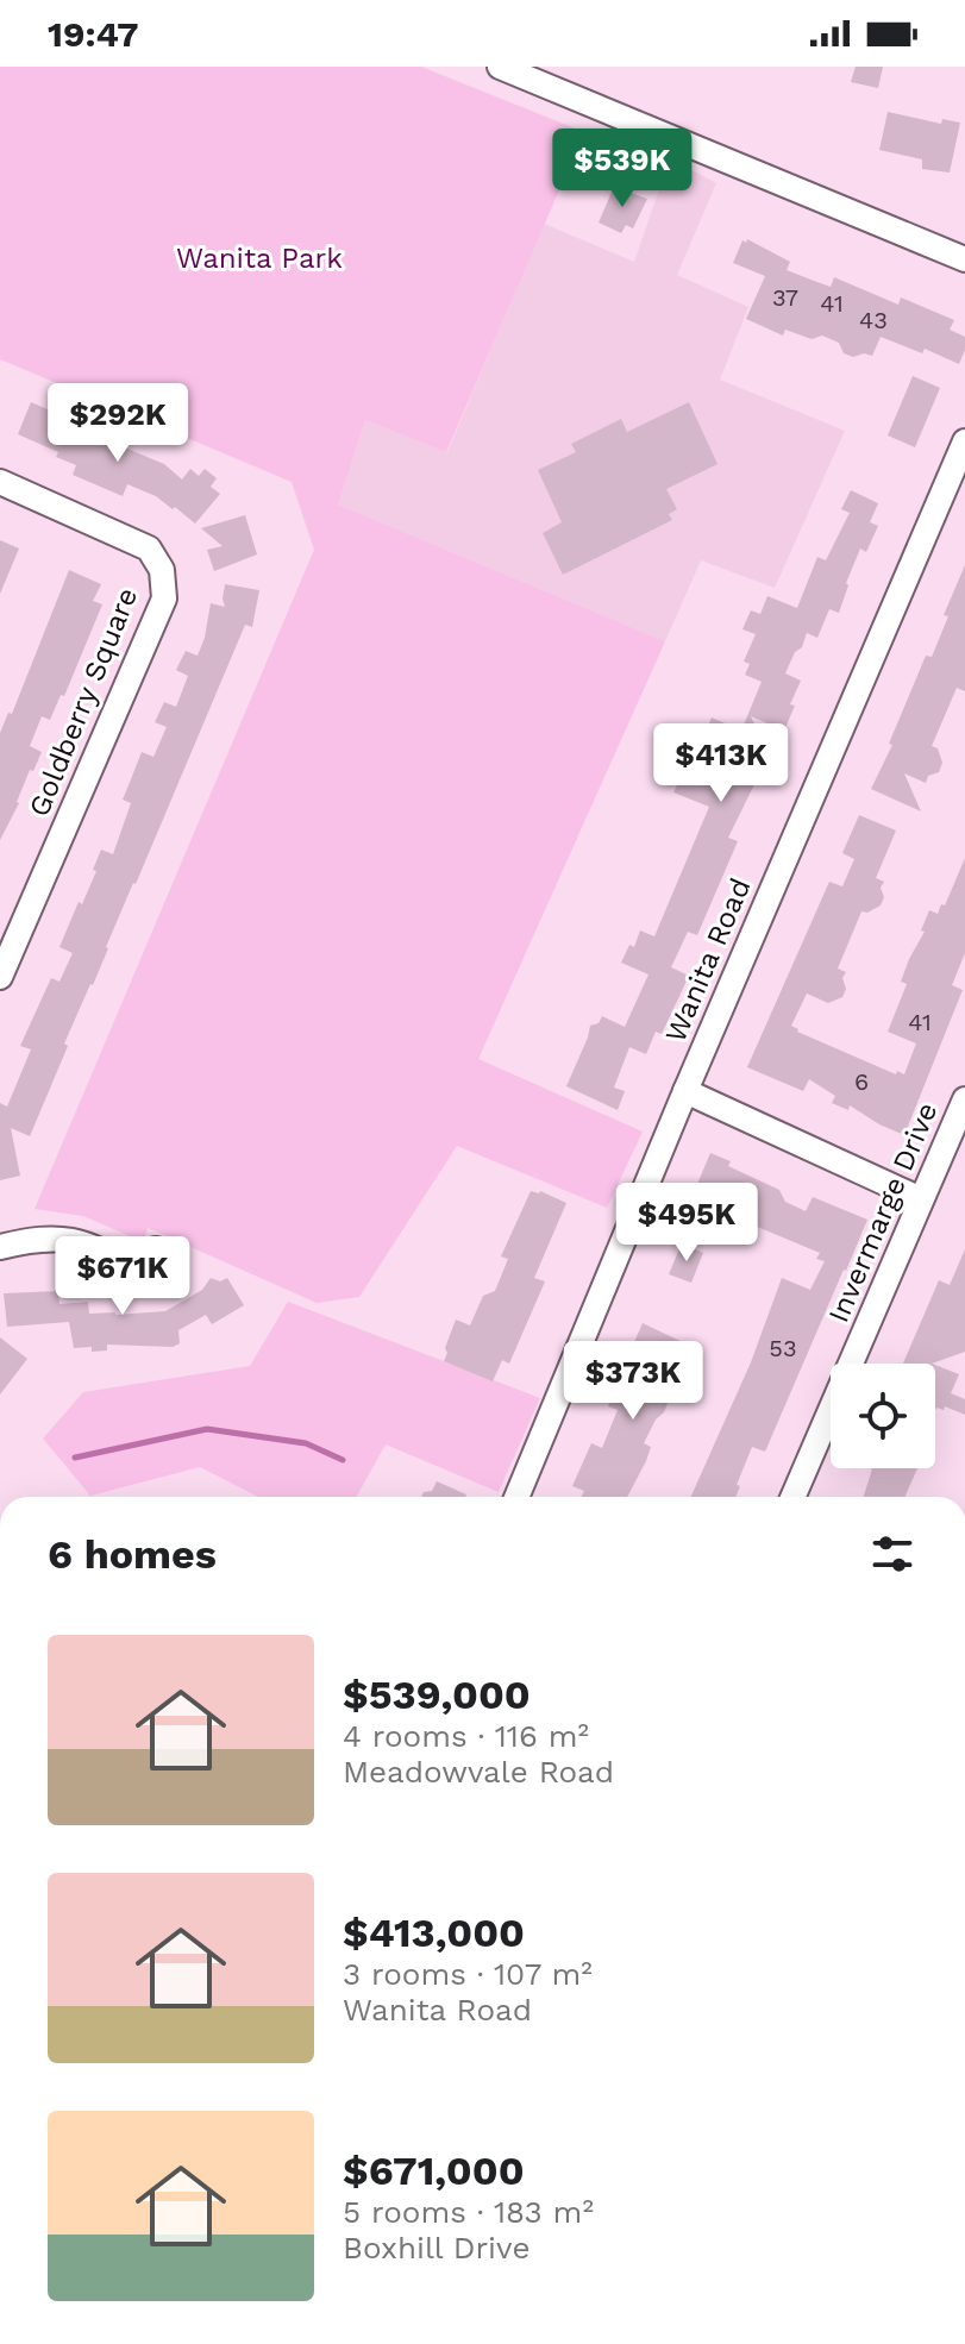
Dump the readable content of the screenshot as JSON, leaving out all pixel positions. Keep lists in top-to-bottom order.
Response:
{
  "streets": {
    "street": ["Goldberry Square", "Wanita Road", "Invermarge Drive"]
  },
  "parks": ["Wanita Park"],
  "house_numbers": [
    "37",
    "41",
    "43",
    "41",
    "6",
    "53"
  ],
  "page": {
    "status": "19:47",
    "price": [
      "$539K",
      "$292K",
      "$413K",
      "$495K",
      "$671K",
      "$373K"
    ],
    "heading": "6 homes",
    "list": [
      {
        "name": "$539,000",
        "note": "4 rooms · 116 m² · Meadowvale Road"
      },
      {
        "name": "$413,000",
        "note": "3 rooms · 107 m² · Wanita Road"
      },
      {
        "name": "$671,000",
        "note": "5 rooms · 183 m² · Boxhill Drive"
      }
    ]
  }
}
